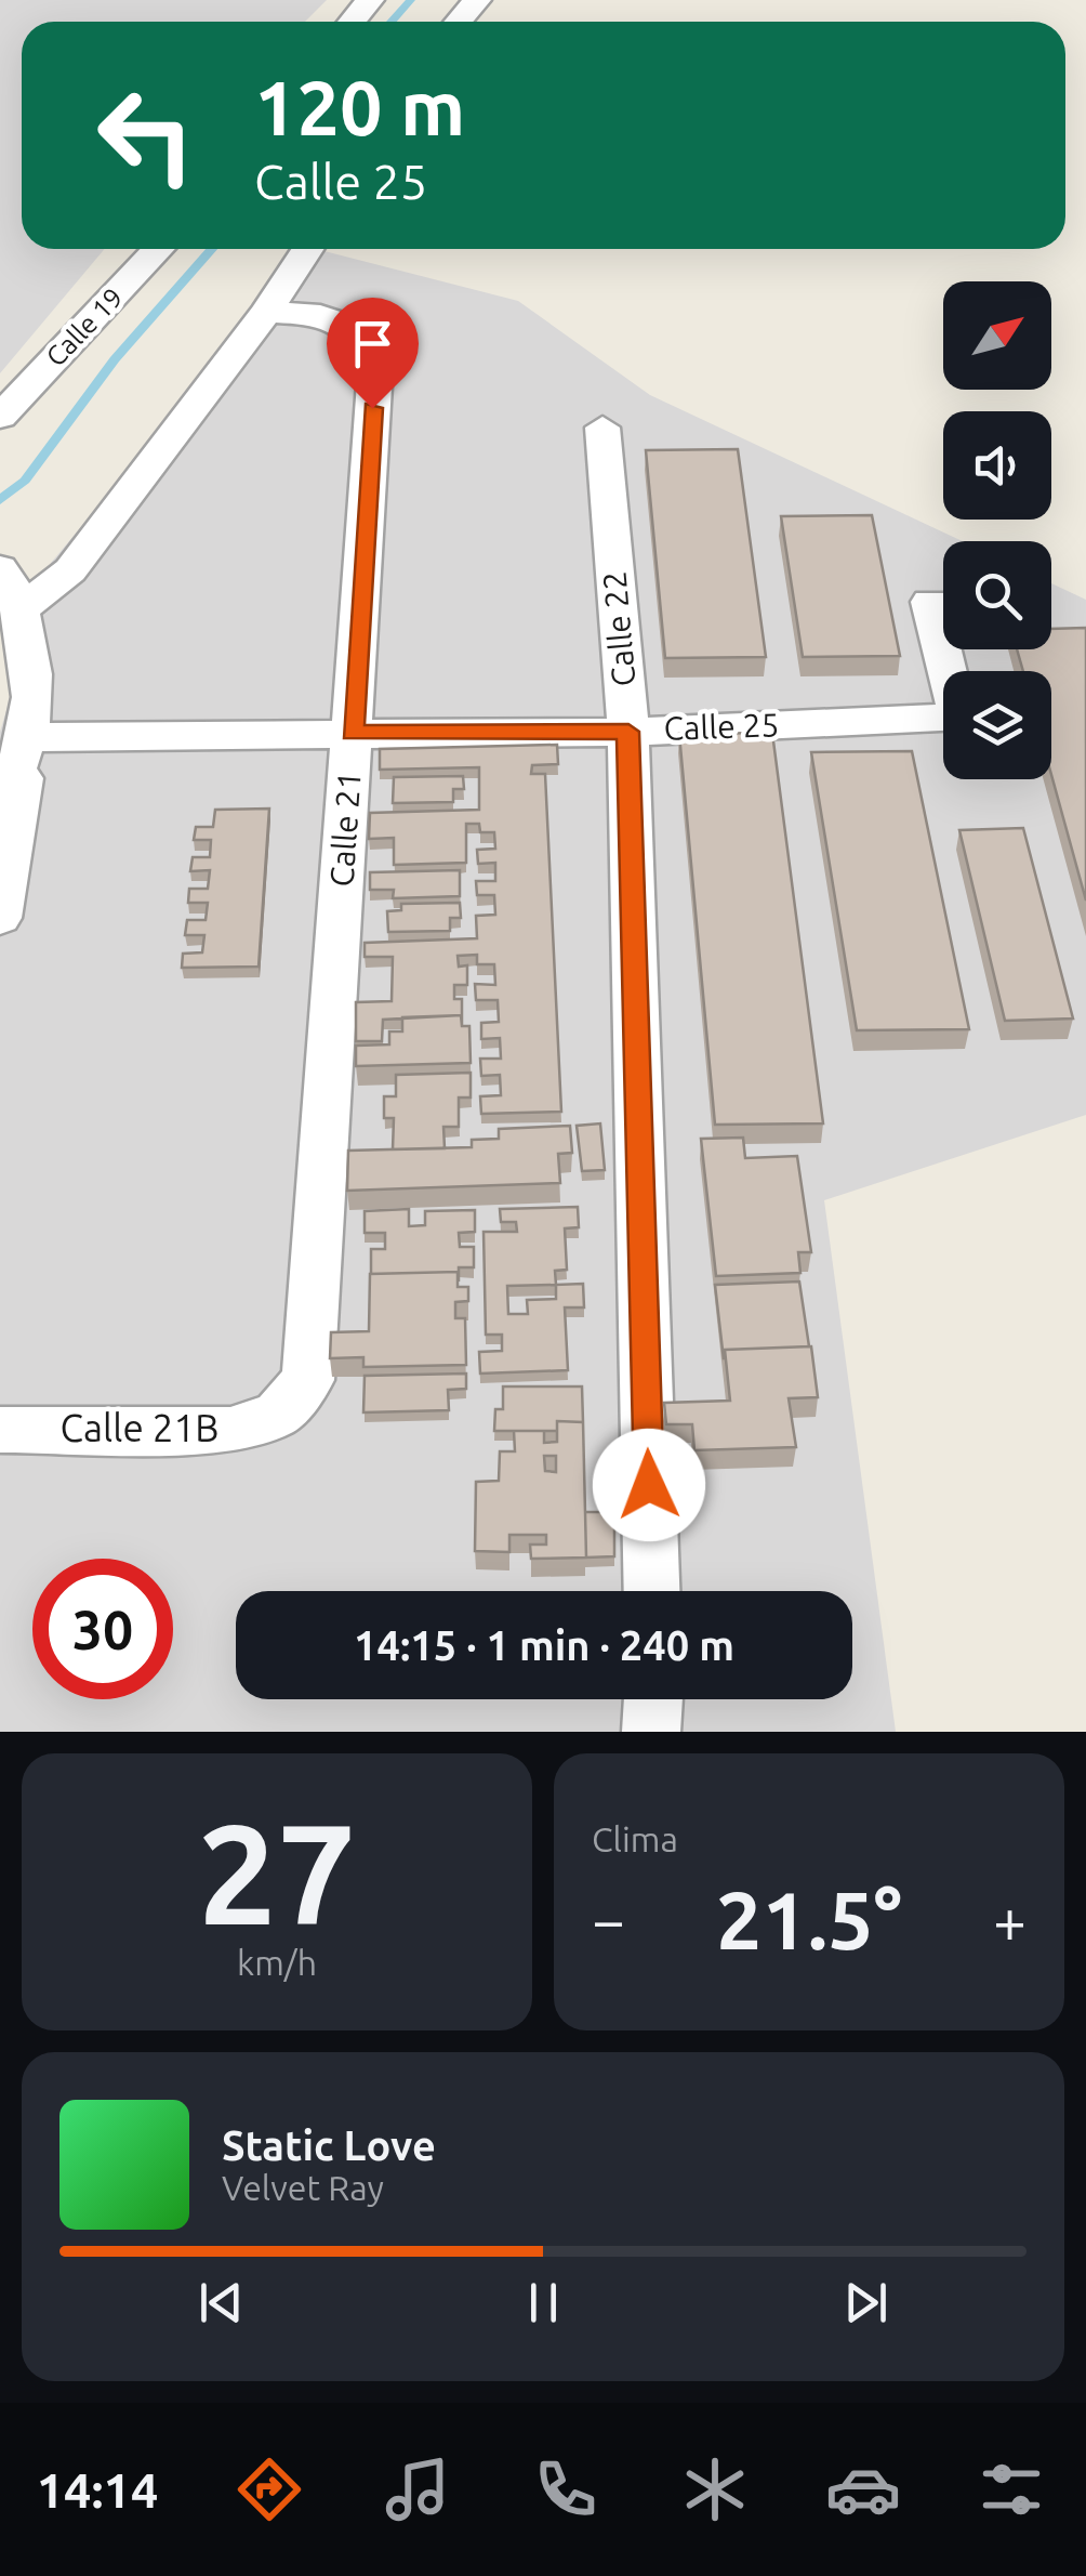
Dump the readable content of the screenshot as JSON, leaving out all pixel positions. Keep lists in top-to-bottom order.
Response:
{
  "streets": {
    "street": [
      "Calle 19",
      "Calle 22",
      "Calle 25",
      "Calle 21",
      "Calle 21B"
    ]
  },
  "crossings": [
    ["Calle 22", "Calle 25"],
    ["Calle 25", "Calle 21"],
    ["Calle 21", "Calle 21B"]
  ],
  "north": "top right",
  "page": {
    "turn": ["120 m", "Calle 25"],
    "limit": "30",
    "trip": "14:15 · 1 min · 240 m",
    "tile": [
      ["27", "km/h"],
      "Clima"
    ],
    "heat": ["−", "21.5°", "+"],
    "song": ["Static Love", "Velvet Ray"],
    "tabs": "14:14"
  }
}
